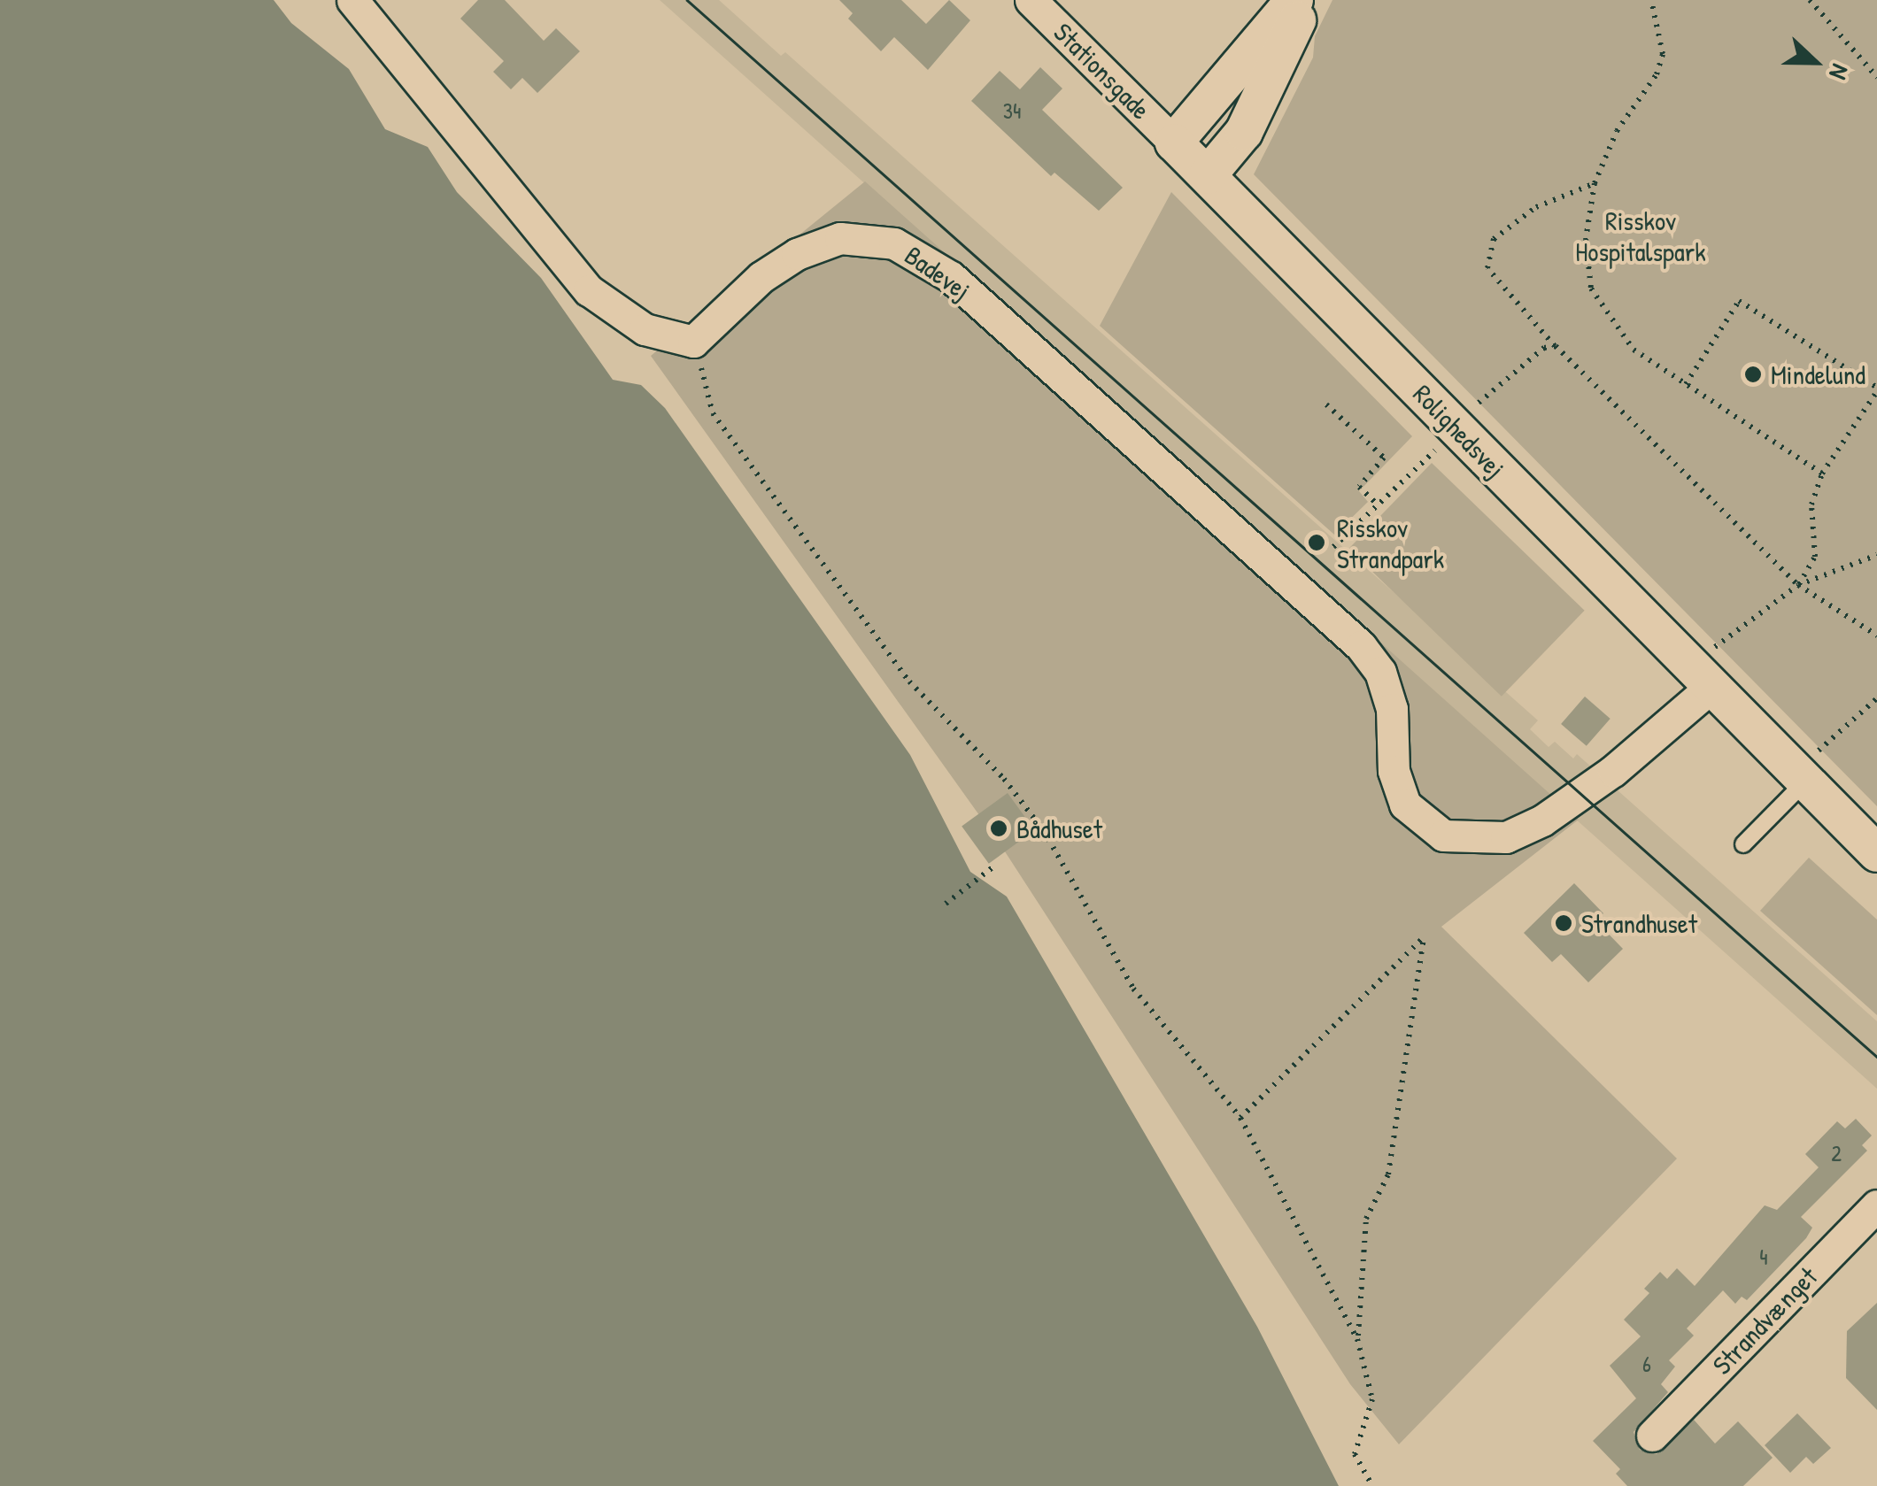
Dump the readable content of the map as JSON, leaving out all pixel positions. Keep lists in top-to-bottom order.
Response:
{
  "streets": {
    "street": [
      "Stationsgade",
      "Badevej",
      "Rolighedsvej",
      "Strandvænget"
    ]
  },
  "crossings": [
    ["Stationsgade", "Rolighedsvej"],
    ["Badevej", "Rolighedsvej"]
  ],
  "parks": ["Risskov Hospitalspark"],
  "places": [
    "Mindelund",
    "Risskov Strandpark",
    "Bådhuset",
    "Strandhuset"
  ],
  "house_numbers": [
    "34",
    "2",
    "4",
    "6"
  ],
  "north": "right"
}
